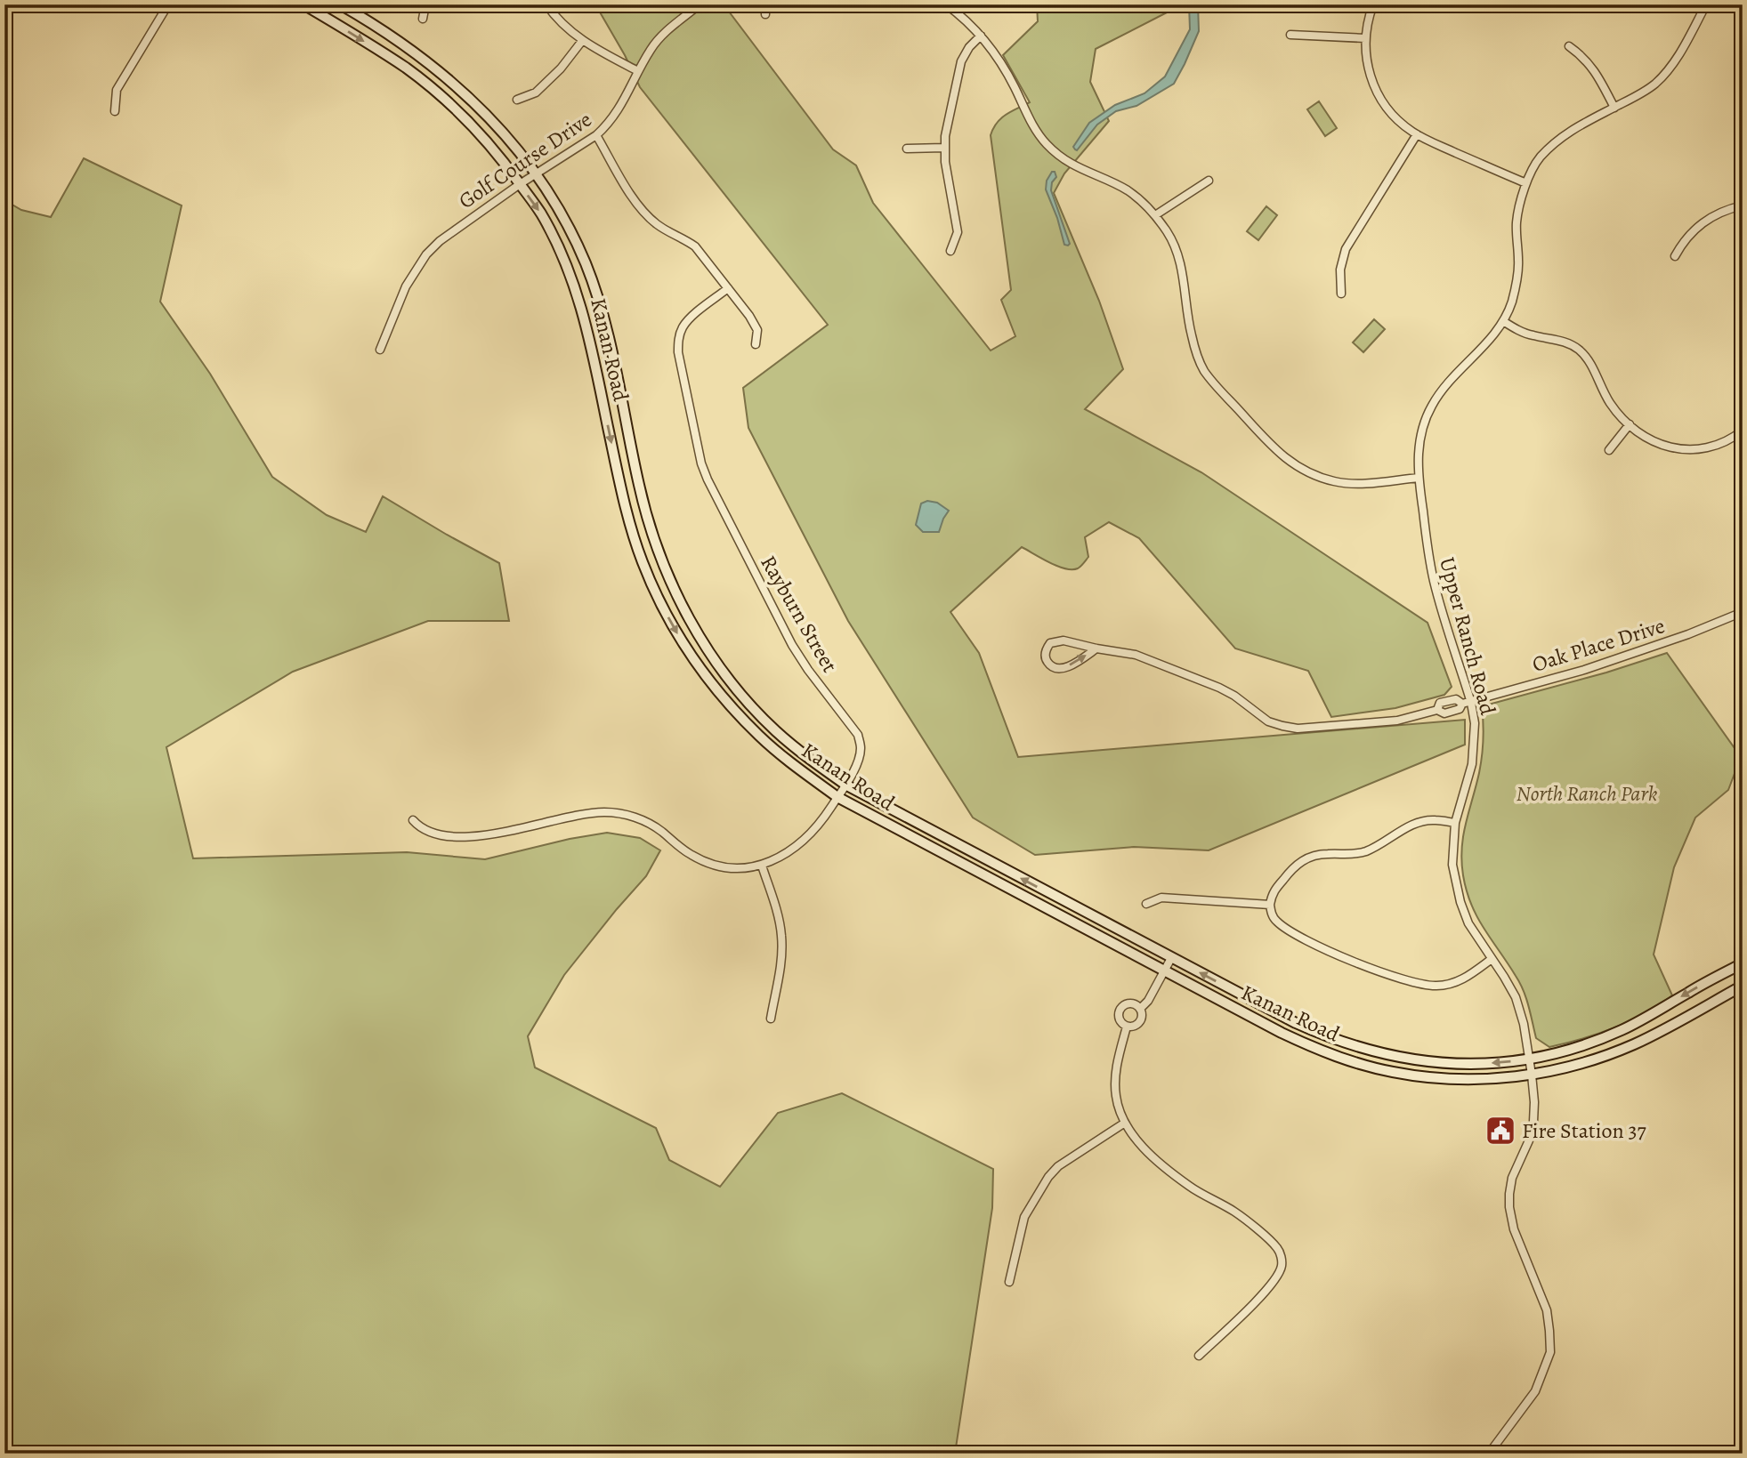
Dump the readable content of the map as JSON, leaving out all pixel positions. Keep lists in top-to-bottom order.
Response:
{
  "streets": {
    "main road": ["Kanan Road"],
    "street": [
      "Golf Course Drive",
      "Rayburn Street",
      "Upper Ranch Road",
      "Oak Place Drive"
    ]
  },
  "crossings": [
    ["Golf Course Drive", "Kanan Road"],
    ["Kanan Road", "Rayburn Street"],
    ["Kanan Road", "Upper Ranch Road"],
    ["Upper Ranch Road", "Oak Place Drive"]
  ],
  "parks": ["North Ranch Park"],
  "places": {
    "public building": ["Fire Station 37"]
  }
}
